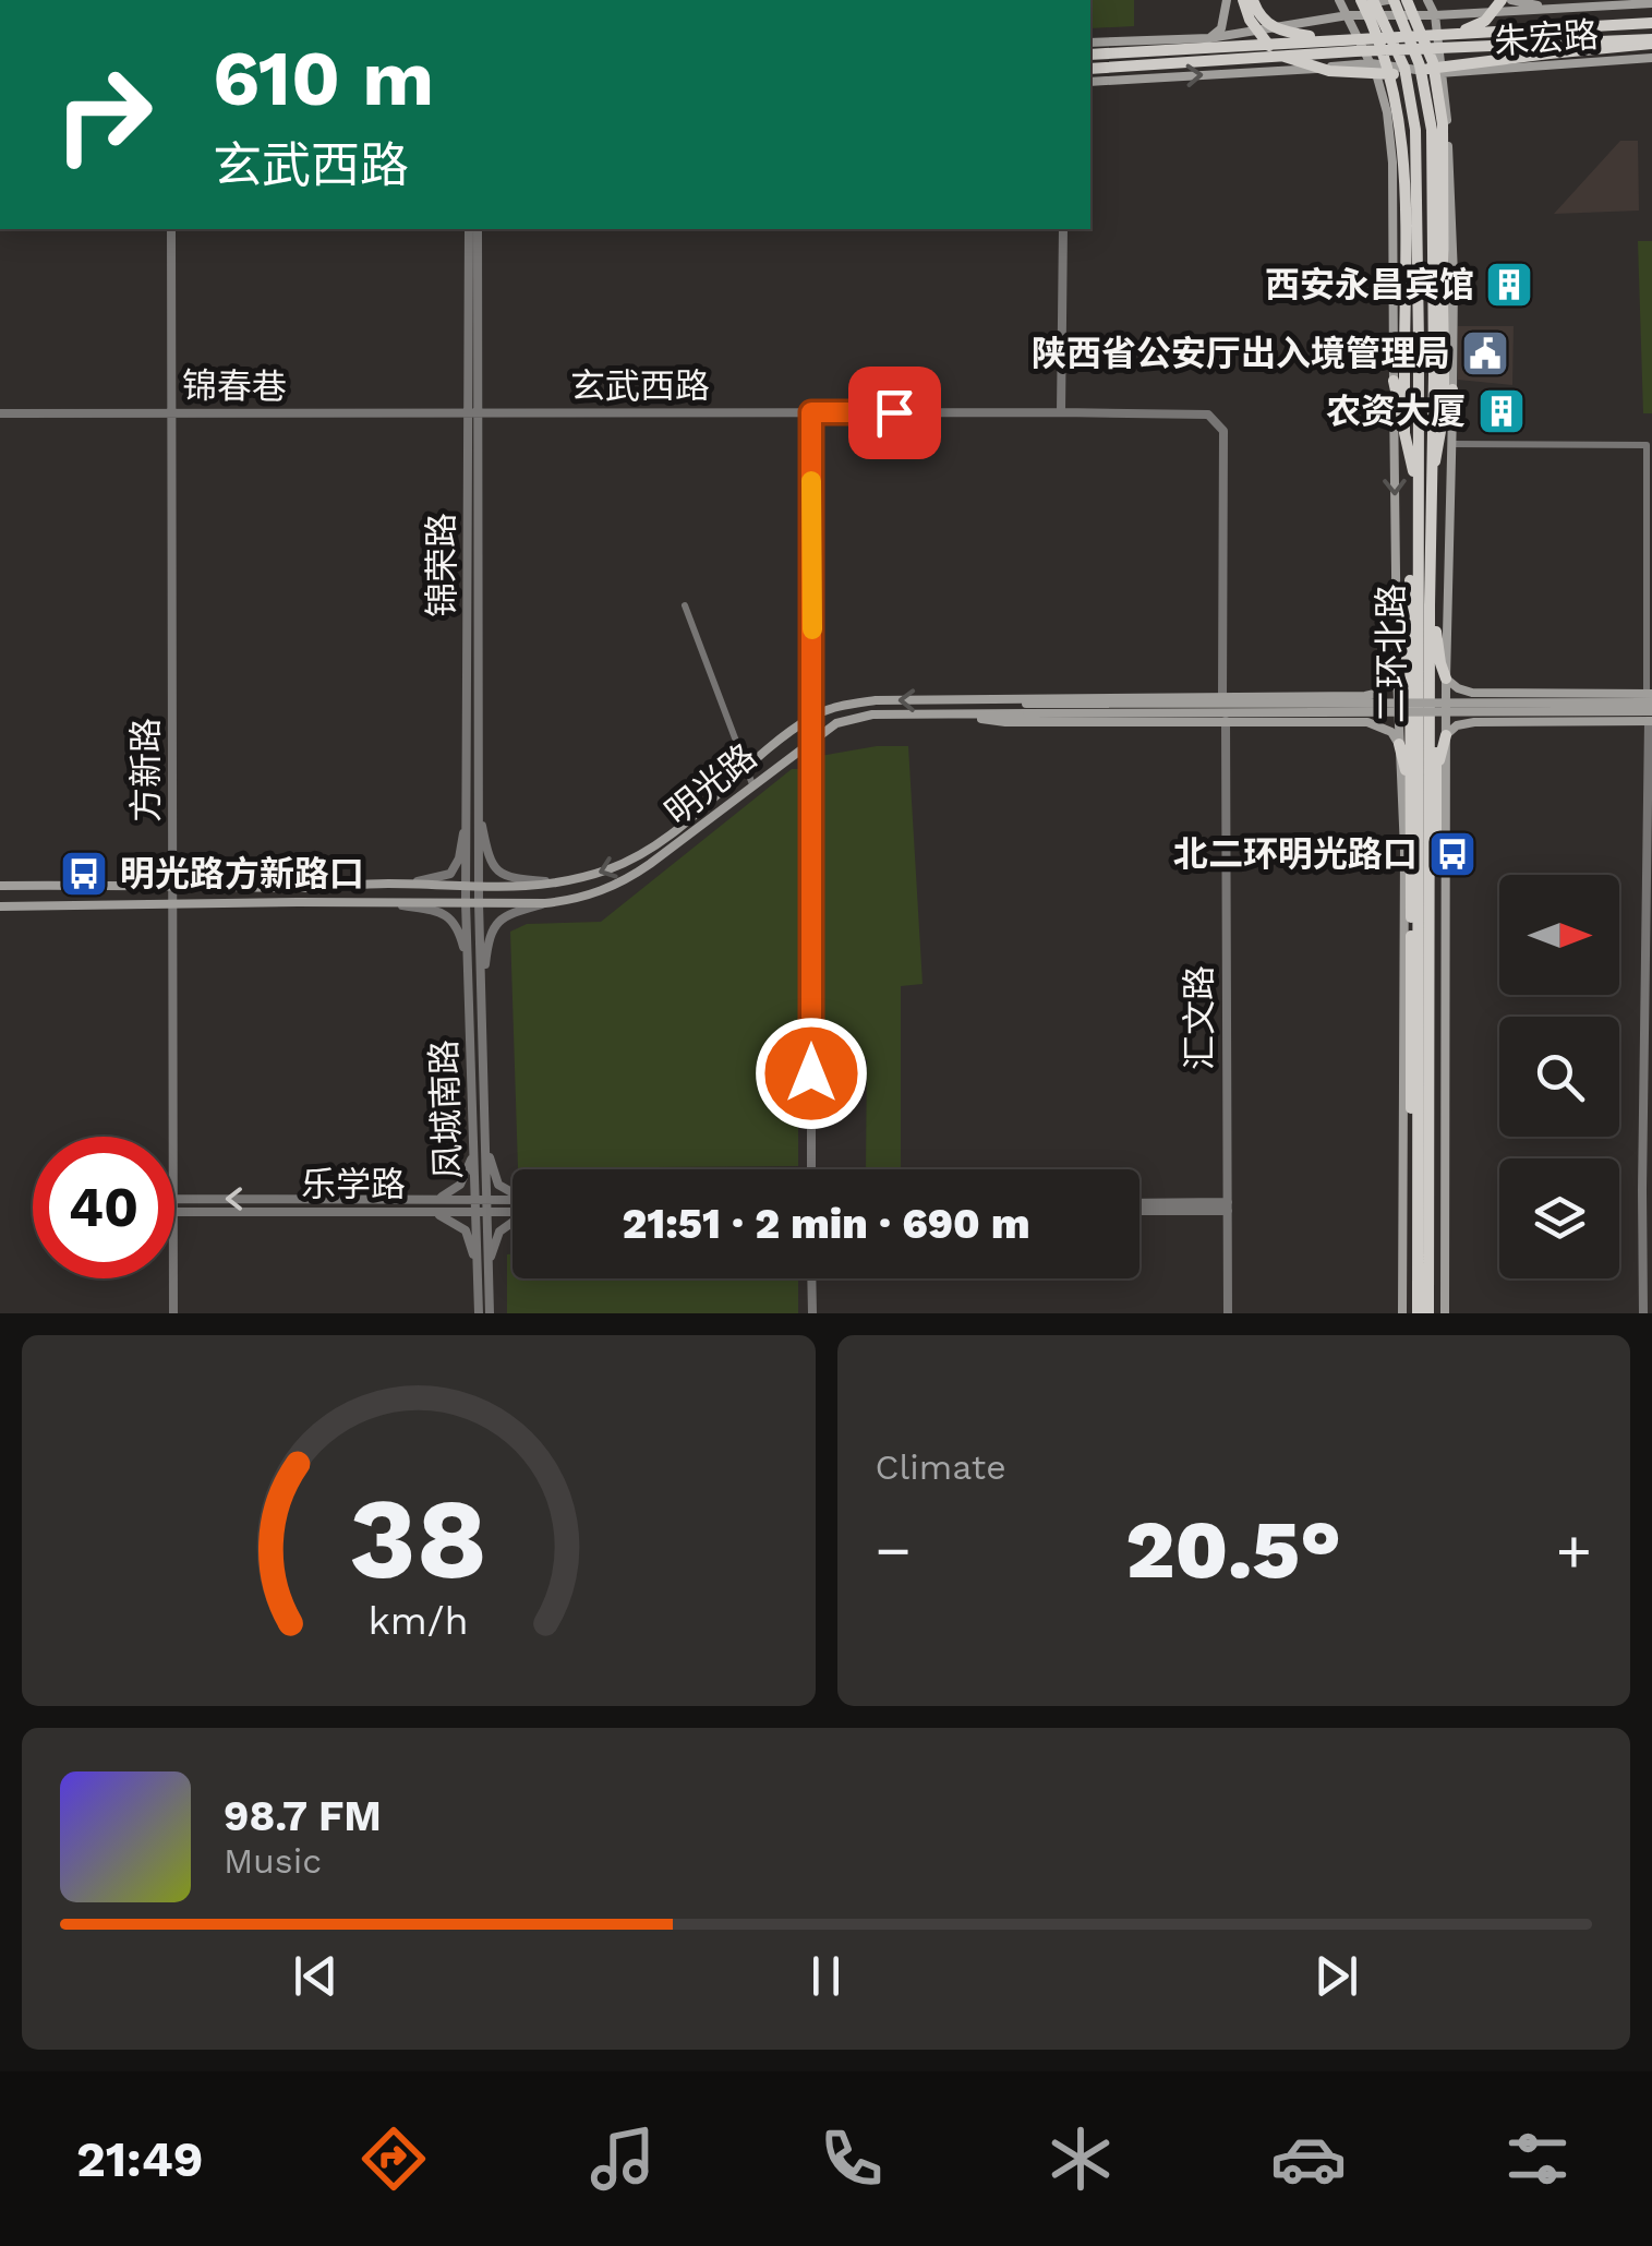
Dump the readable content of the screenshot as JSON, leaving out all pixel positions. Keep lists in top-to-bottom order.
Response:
{
  "streets": {
    "highway": ["二环北路"],
    "main road": ["朱宏路", "明光路"],
    "street": [
      "锦春巷",
      "玄武西路",
      "锦荣路",
      "方新路",
      "汇文路",
      "凤城南路",
      "乐学路"
    ]
  },
  "crossings": [
    ["锦春巷", "玄武西路"],
    ["锦春巷", "锦荣路"],
    ["锦春巷", "方新路"],
    ["玄武西路", "锦荣路"],
    ["玄武西路", "明光路"],
    ["锦荣路", "明光路"],
    ["锦荣路", "凤城南路"],
    ["方新路", "明光路"],
    ["明光路", "凤城南路"],
    ["凤城南路", "乐学路"]
  ],
  "places": {
    "building": ["西安永昌宾馆", "农资大厦"],
    "public building": ["陕西省公安厅出入境管理局"],
    "bus stop": ["北二环明光路口", "明光路方新路口"]
  },
  "north": "right",
  "page": {
    "turn": ["610 m", "玄武西路"],
    "limit": "40",
    "trip": "21:51 · 2 min · 690 m",
    "tile": "Climate",
    "heat": ["−", "20.5°", "+"],
    "song": ["98.7 FM", "Music"],
    "tabs": "21:49",
    "gauge": ["38", "km/h"]
  }
}
